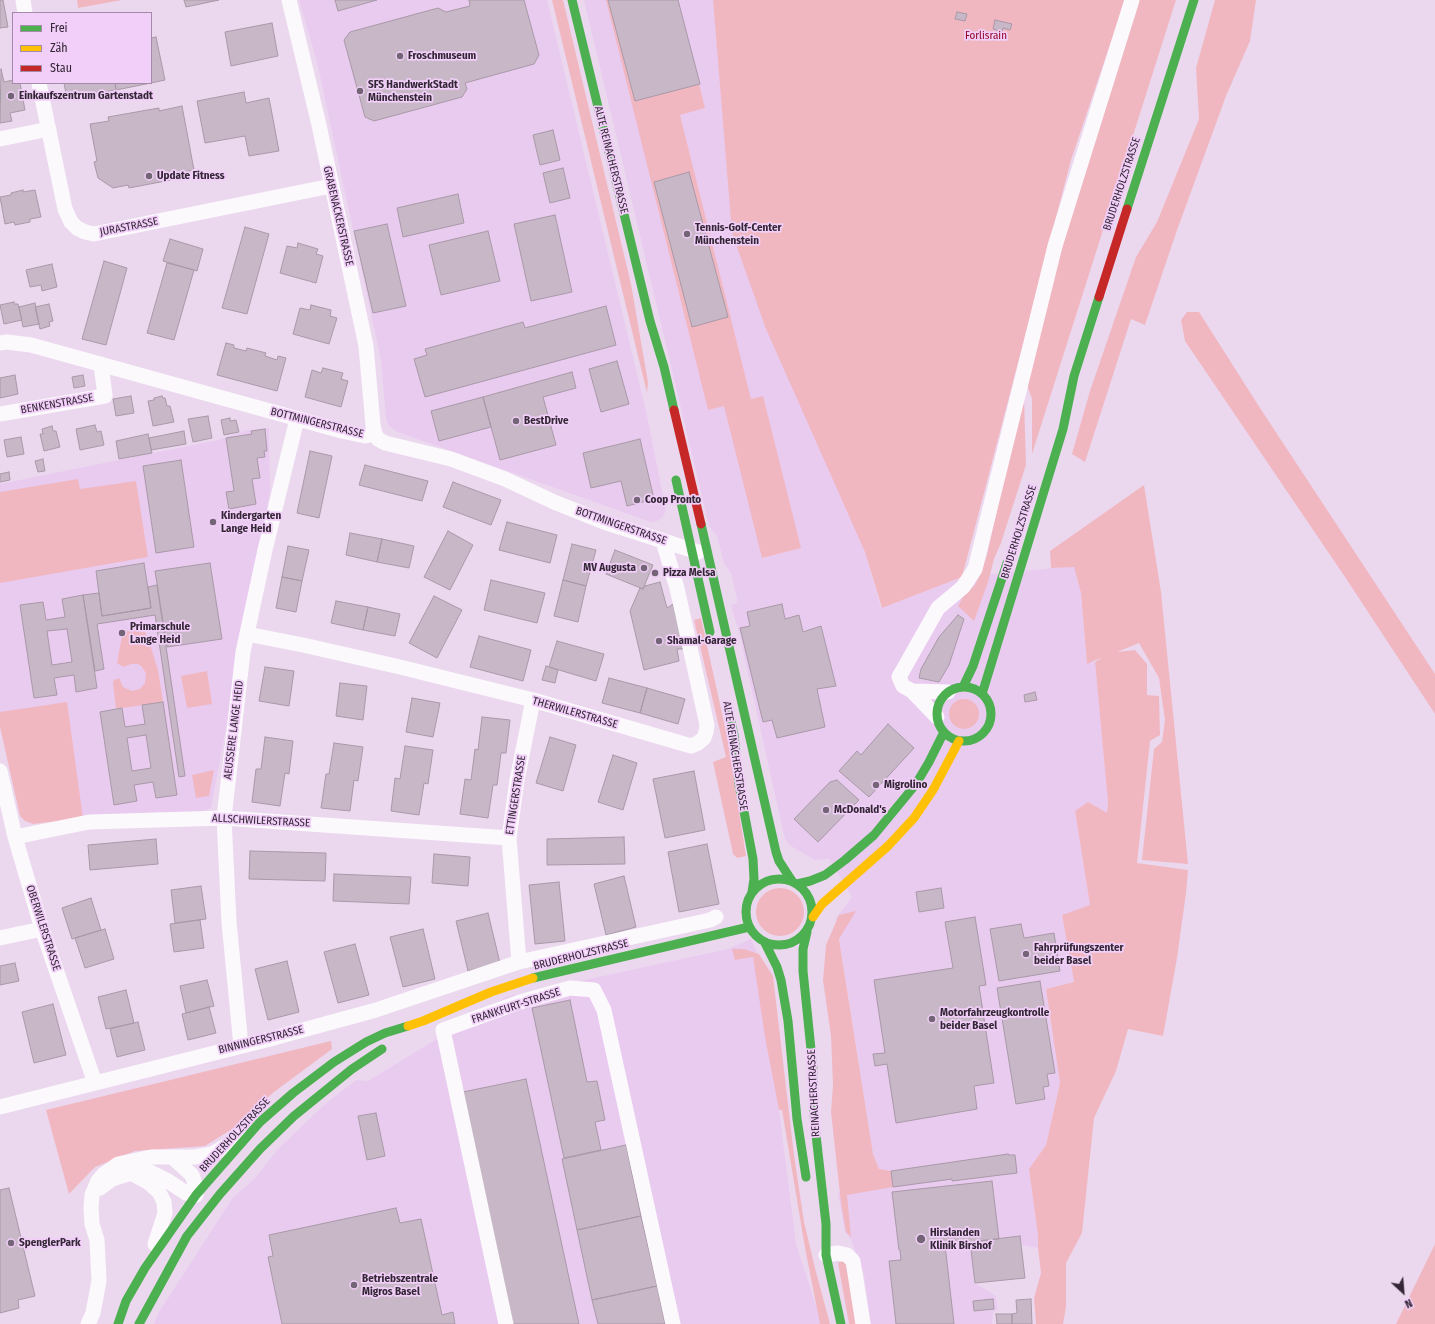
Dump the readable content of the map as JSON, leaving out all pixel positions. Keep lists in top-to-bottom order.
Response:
{
  "streets": {
    "main road": ["ALTE REINACHERSTRASSE", "BRUDERHOLZSTRASSE", "REINACHERSTRASSE"],
    "street": [
      "GRABENACKERSTRASSE",
      "JURASTRASSE",
      "BENKENSTRASSE",
      "BOTTMINGERSTRASSE",
      "THERWILERSTRASSE",
      "AEUSSERE LANGE HEID",
      "ETTINGERSTRASSE",
      "ALLSCHWILERSTRASSE",
      "OBERWILERSTRASSE",
      "FRANKFURT-STRASSE",
      "BINNINGERSTRASSE"
    ]
  },
  "crossings": [
    ["ALTE REINACHERSTRASSE", "BRUDERHOLZSTRASSE"],
    ["ALTE REINACHERSTRASSE", "REINACHERSTRASSE"],
    ["BRUDERHOLZSTRASSE", "REINACHERSTRASSE"],
    ["GRABENACKERSTRASSE", "JURASTRASSE"],
    ["GRABENACKERSTRASSE", "BOTTMINGERSTRASSE"],
    ["BENKENSTRASSE", "BOTTMINGERSTRASSE"],
    ["BOTTMINGERSTRASSE", "THERWILERSTRASSE"],
    ["BOTTMINGERSTRASSE", "AEUSSERE LANGE HEID"],
    ["THERWILERSTRASSE", "AEUSSERE LANGE HEID"],
    ["THERWILERSTRASSE", "ETTINGERSTRASSE"],
    ["AEUSSERE LANGE HEID", "ALLSCHWILERSTRASSE"],
    ["AEUSSERE LANGE HEID", "BINNINGERSTRASSE"],
    ["ETTINGERSTRASSE", "ALLSCHWILERSTRASSE"],
    ["ETTINGERSTRASSE", "BINNINGERSTRASSE"],
    ["ALLSCHWILERSTRASSE", "OBERWILERSTRASSE"],
    ["OBERWILERSTRASSE", "BINNINGERSTRASSE"]
  ],
  "parks": ["Forlisrain"],
  "places": [
    "Froschmuseum",
    "SFS HandwerkStadt Münchenstein",
    "Einkaufszentrum Gartenstadt",
    "Update Fitness",
    "Tennis-Golf-Center Münchenstein",
    "BestDrive",
    "Coop Pronto",
    "Kindergarten Lange Heid",
    "MV Augusta",
    "Pizza Melsa",
    "Primarschule Lange Heid",
    "Shamal-Garage",
    "Migrolino",
    "McDonald's",
    "Fahrprüfungszenter beider Basel",
    "Motorfahrzeugkontrolle beider Basel",
    "Hirslanden Klinik Birshof",
    "SpenglerPark",
    "Betriebszentrale Migros Basel"
  ],
  "legend": ["Frei", "Zäh", "Stau"],
  "north": "bottom right"
}
